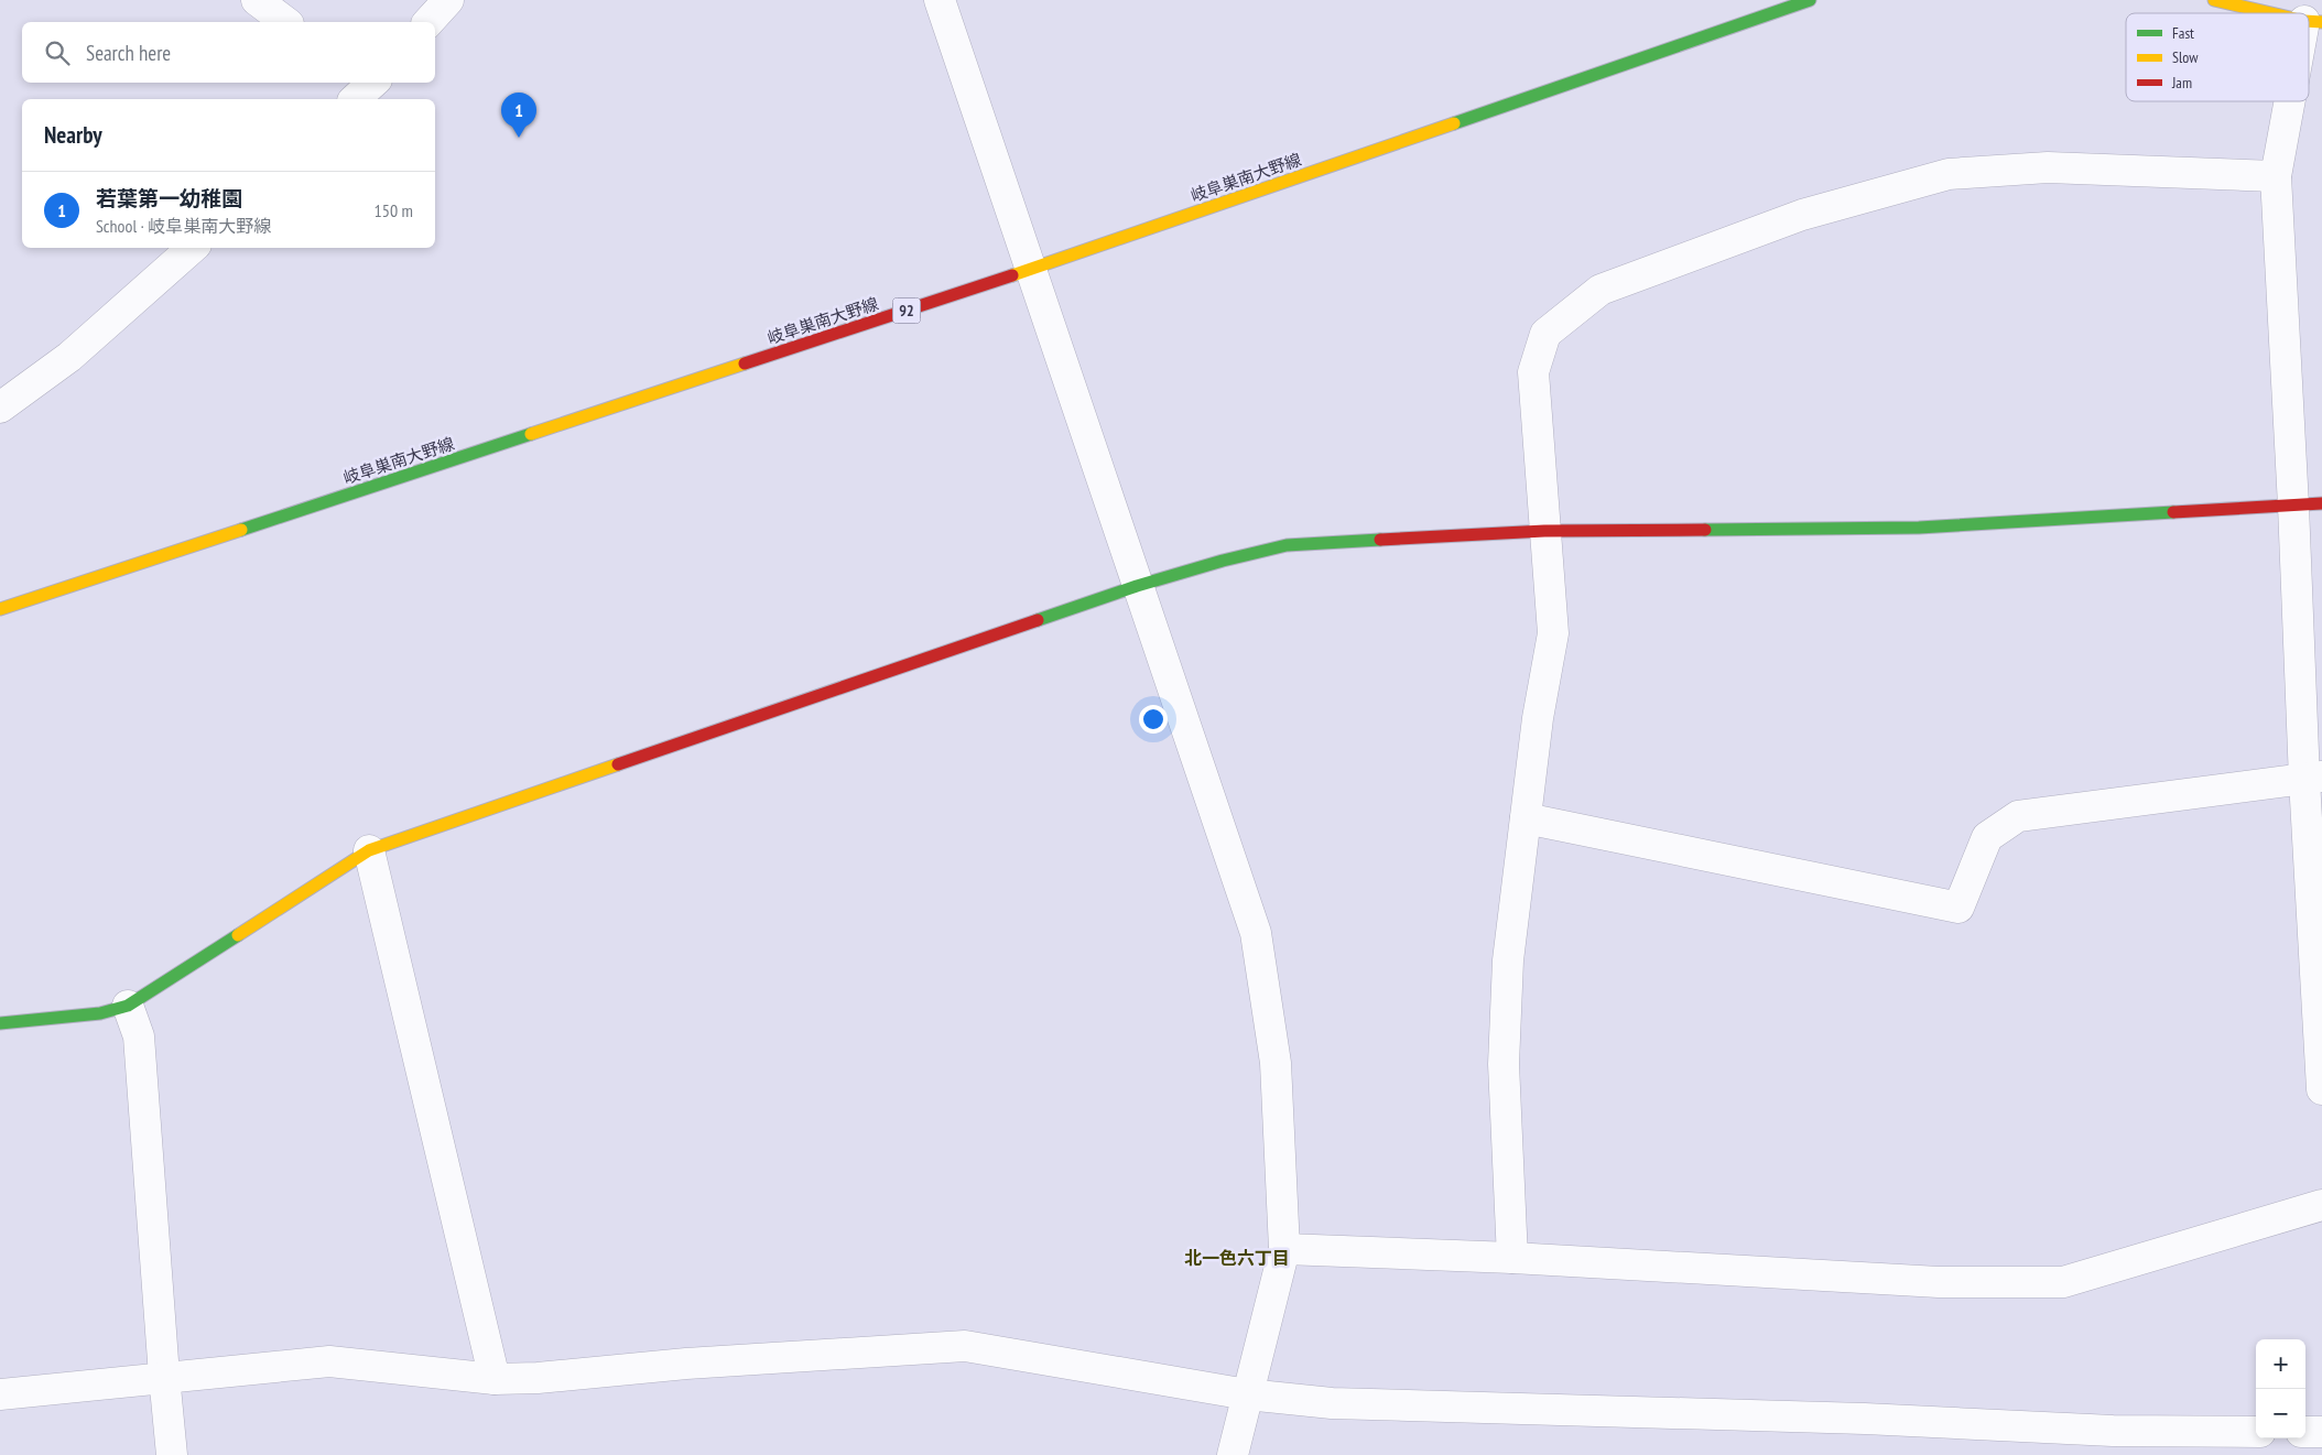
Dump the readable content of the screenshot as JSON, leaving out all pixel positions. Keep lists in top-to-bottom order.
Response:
{
  "streets": {
    "street": ["岐阜巣南大野線", "92"]
  },
  "districts": ["北一色六丁目"],
  "legend": ["Fast", "Slow", "Jam"],
  "page": {
    "search": "Search here",
    "pins": "1",
    "heading": "Nearby",
    "list": [
      {
        "mark": "1",
        "name": "若葉第一幼稚園",
        "note": "School · 岐阜巣南大野線",
        "value": "150 m"
      }
    ],
    "map_buttons": ["+", "−"]
  }
}
